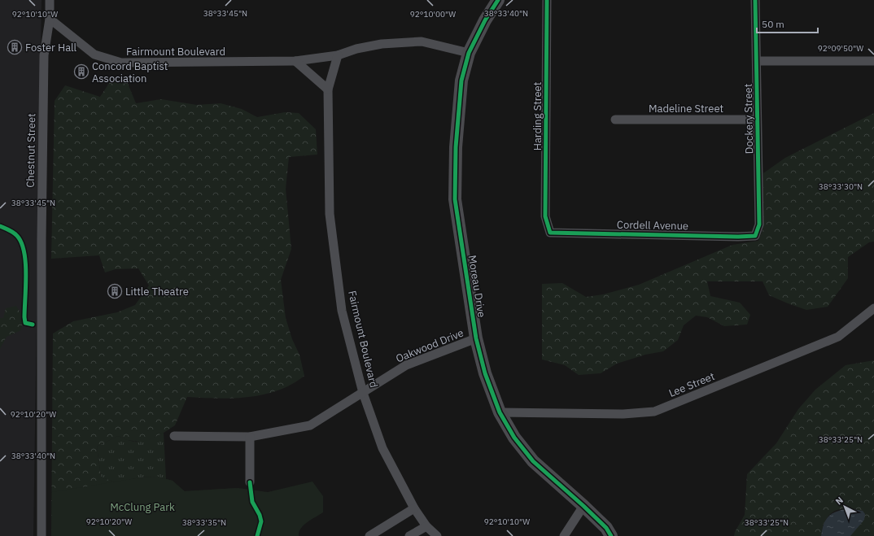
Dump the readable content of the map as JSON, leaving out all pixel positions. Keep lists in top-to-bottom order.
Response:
{
  "streets": {
    "main road": ["Moreau Drive"],
    "street": [
      "Fairmount Boulevard",
      "Madeline Street",
      "Harding Street",
      "Dockery Street",
      "Chestnut Street",
      "Cordell Avenue",
      "Oakwood Drive",
      "Lee Street"
    ]
  },
  "crossings": [
    ["Fairmount Boulevard", "Chestnut Street"],
    ["Fairmount Boulevard", "Oakwood Drive"],
    ["Madeline Street", "Dockery Street"],
    ["Harding Street", "Cordell Avenue"],
    ["Dockery Street", "Cordell Avenue"],
    ["Moreau Drive", "Oakwood Drive"],
    ["Moreau Drive", "Lee Street"]
  ],
  "parks": ["McClung Park"],
  "places": {
    "building": ["Foster Hall", "Concord Baptist Association", "Little Theatre"]
  },
  "scale_bar": "50 m",
  "north": "top left",
  "coordinates": [
    "38°33'45\"N",
    "38°33'40\"N",
    "92°10'10\"W",
    "92°10'00\"W",
    "92°09'50\"W",
    "38°33'30\"N",
    "92°10'20\"W",
    "38°33'25\"N",
    "38°33'35\"N"
  ]
}
